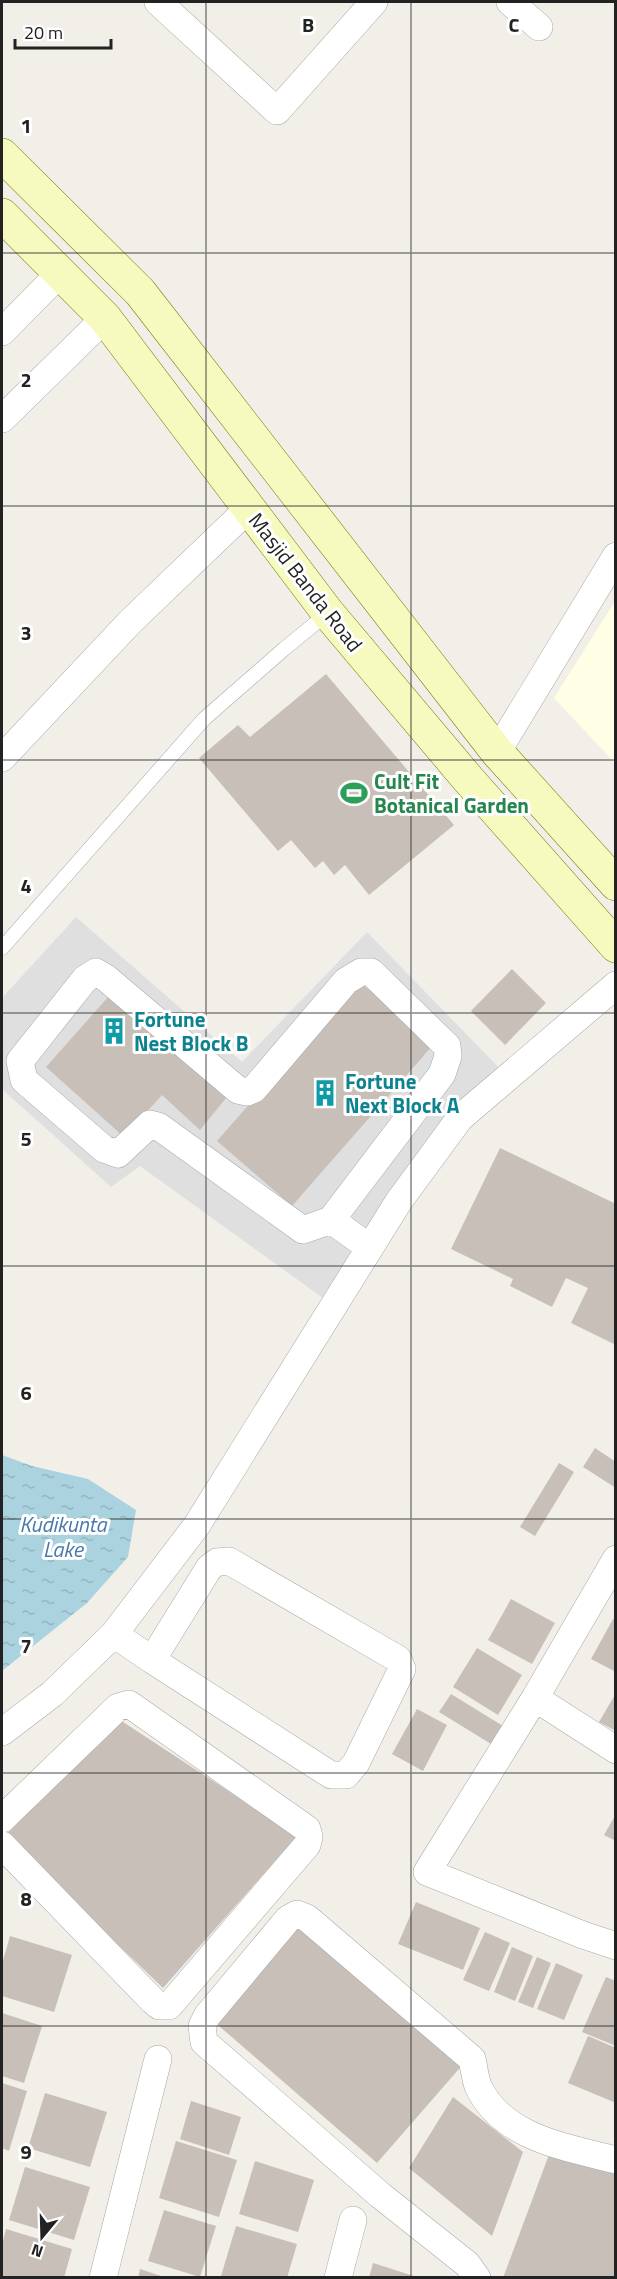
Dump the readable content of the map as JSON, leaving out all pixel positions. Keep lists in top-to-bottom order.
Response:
{
  "streets": {
    "main road": ["Masjid Banda Road"]
  },
  "water": ["Kudikunta Lake"],
  "places": {
    "sports": ["Cult Fit Botanical Garden"],
    "building": ["Fortune Nest Block B", "Fortune Next Block A"]
  },
  "scale_bar": "20 m",
  "north": "bottom",
  "grid": {
    "columns": ["B", "C"],
    "rows": [
      "1",
      "2",
      "3",
      "4",
      "5",
      "6",
      "7",
      "8",
      "9"
    ]
  }
}
